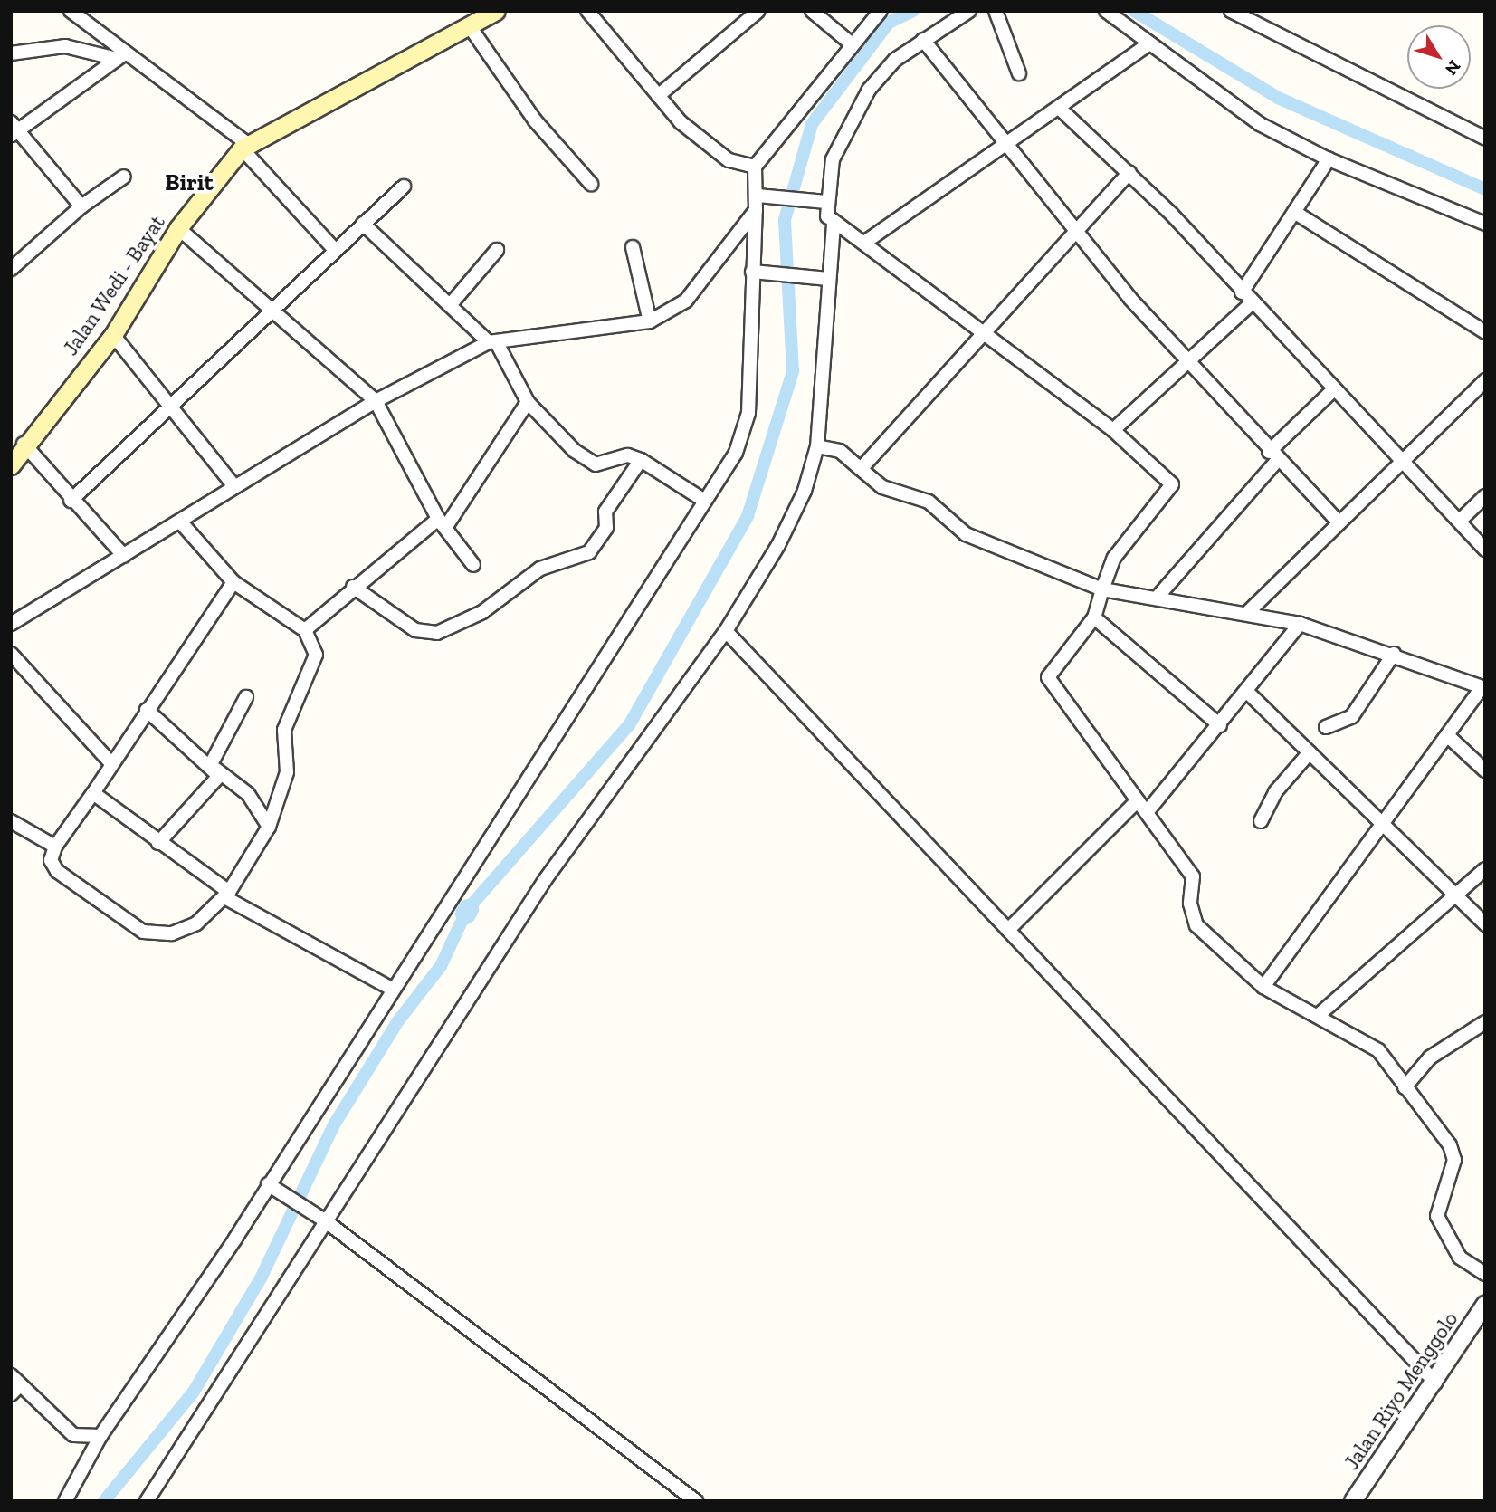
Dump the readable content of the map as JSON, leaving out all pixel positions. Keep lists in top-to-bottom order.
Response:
{
  "streets": {
    "main road": ["Jalan Wedi - Bayat"],
    "street": ["Jalan Riyo Menggolo"]
  },
  "districts": ["Birit"],
  "north": "bottom right"
}
